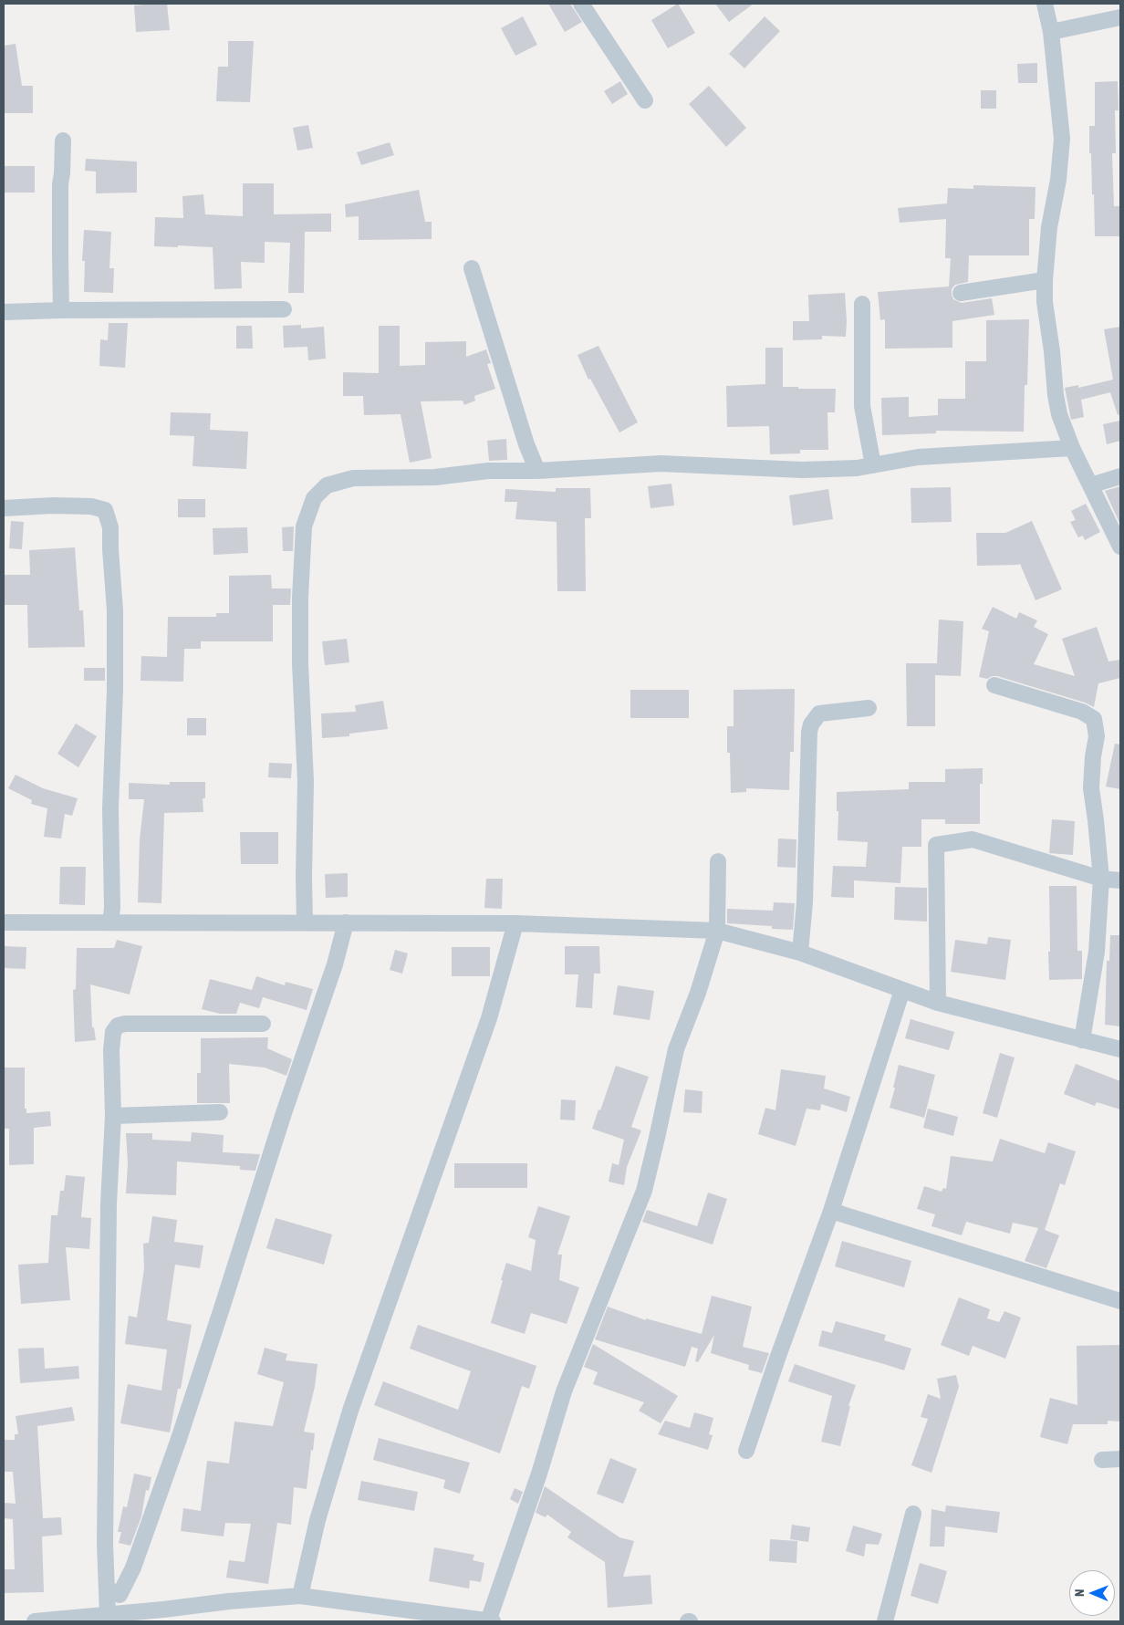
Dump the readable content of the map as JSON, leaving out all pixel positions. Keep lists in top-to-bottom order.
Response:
{
  "north": "left"
}
